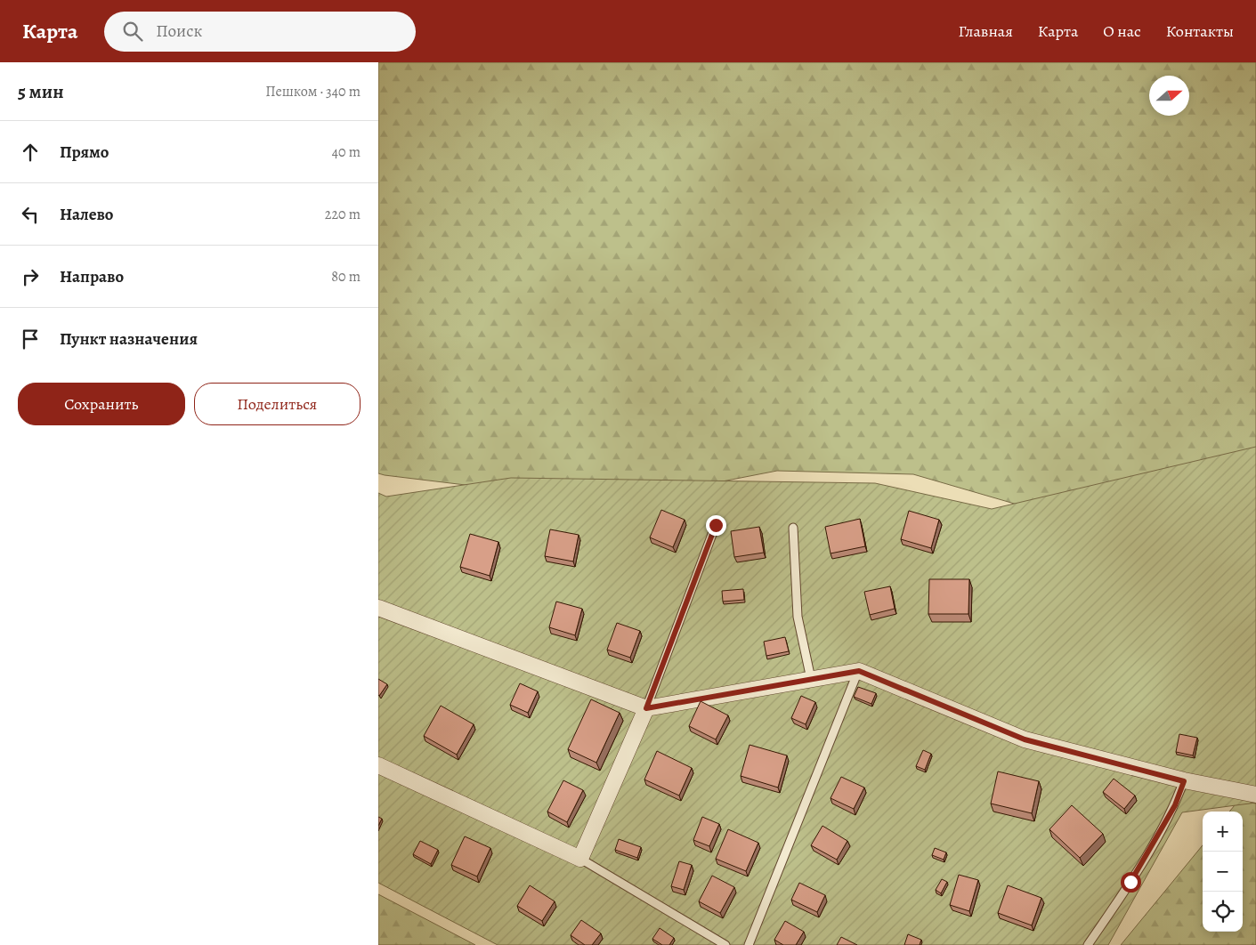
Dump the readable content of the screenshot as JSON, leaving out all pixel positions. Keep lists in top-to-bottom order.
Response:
{
  "north": "right",
  "page": {
    "header": "Карта",
    "search": "Поиск",
    "nav": [
      "Главная",
      "Карта",
      "О нас",
      "Контакты"
    ],
    "heading": ["5 мин", "Пешком · 340 m"],
    "list": [
      ["Прямо", "40 m"],
      ["Налево", "220 m"],
      ["Направо", "80 m"],
      "Пункт назначения"
    ],
    "buttons": ["Сохранить", "Поделиться"],
    "map_buttons": ["+", "−"]
  }
}
